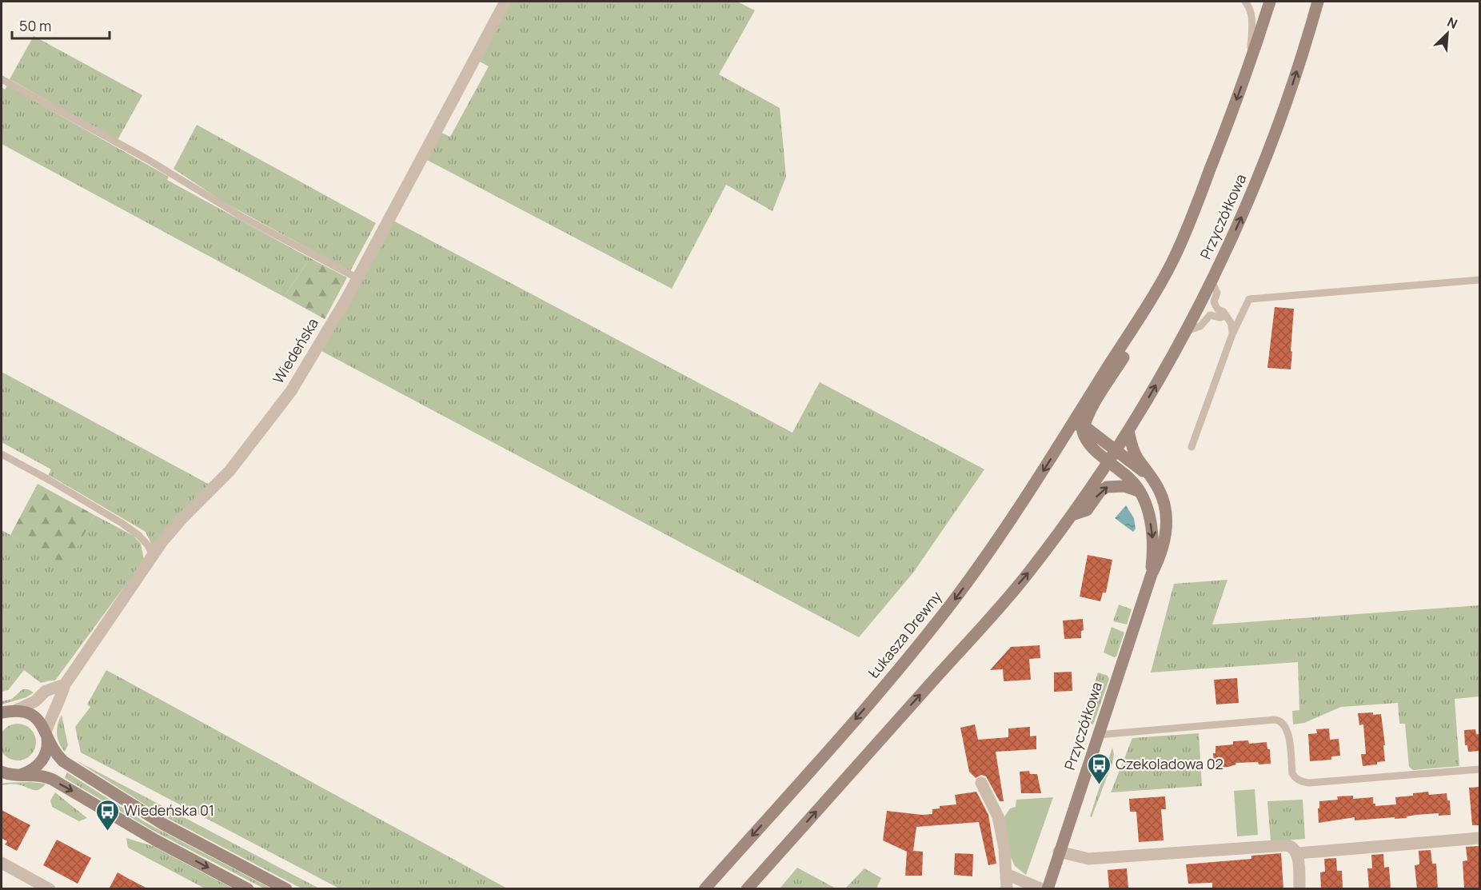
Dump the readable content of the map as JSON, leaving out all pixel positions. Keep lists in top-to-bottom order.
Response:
{
  "streets": {
    "main road": ["Przyczółkowa", "Łukasza Drewny"],
    "street": ["Wiedeńska"]
  },
  "crossings": [
    ["Przyczółkowa", "Łukasza Drewny"]
  ],
  "places": {
    "bus stop": ["Czekoladowa 02", "Wiedeńska 01"]
  },
  "scale_bar": "50 m",
  "north": "top right"
}
